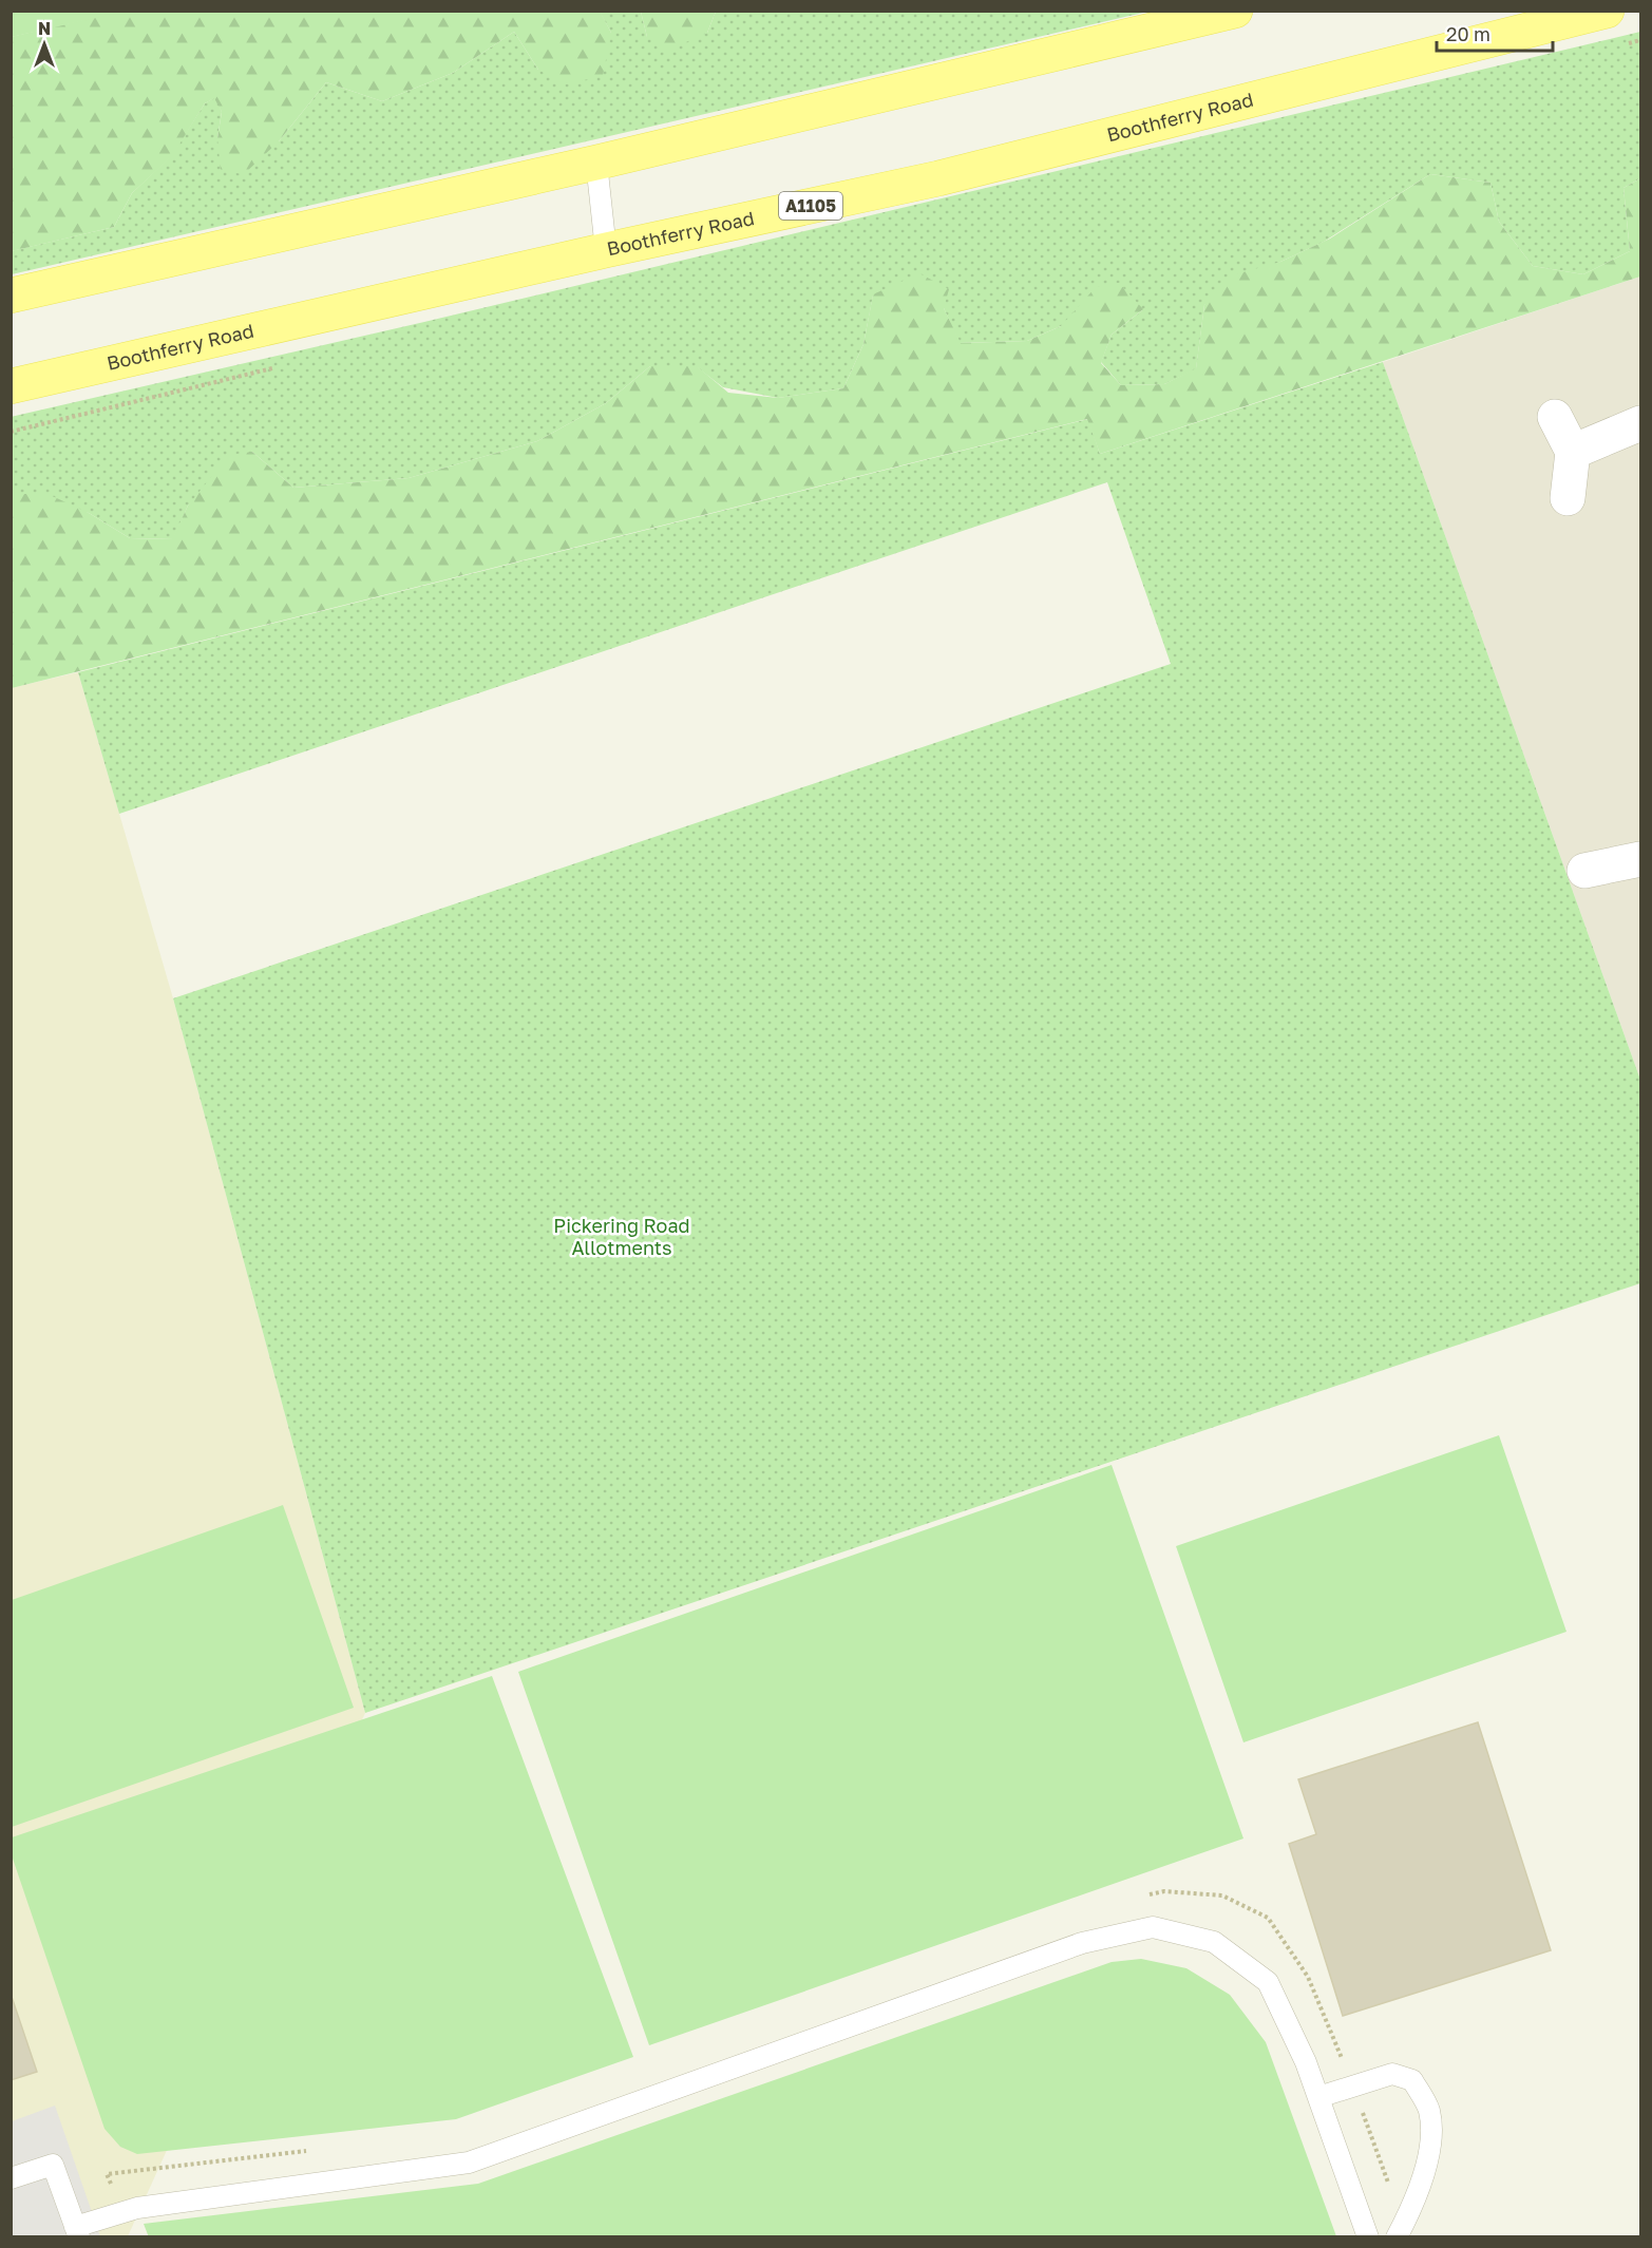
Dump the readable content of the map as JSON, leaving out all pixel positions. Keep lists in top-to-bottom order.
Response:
{
  "streets": {
    "main road": ["Boothferry Road", "A1105"]
  },
  "parks": ["Pickering Road Allotments"],
  "scale_bar": "20 m",
  "north": "top"
}
